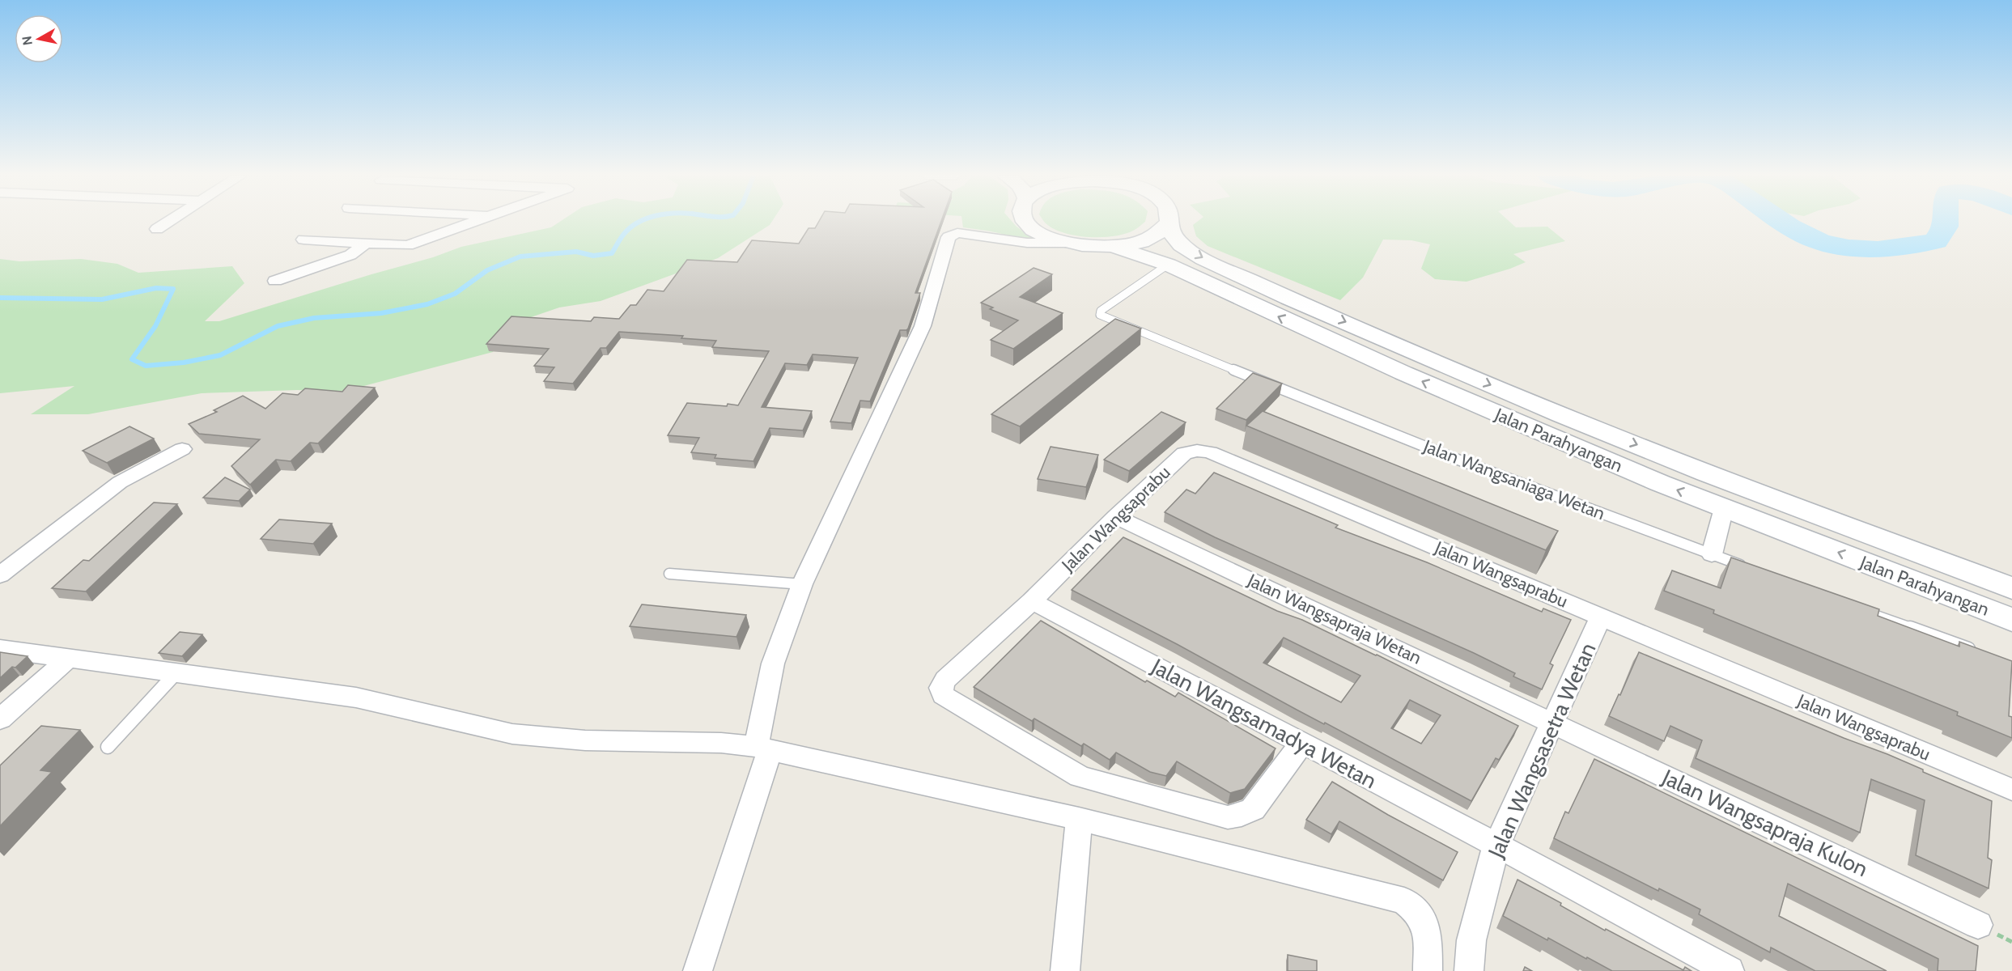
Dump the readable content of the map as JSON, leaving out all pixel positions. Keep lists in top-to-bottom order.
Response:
{
  "streets": {
    "main road": ["Jalan Parahyangan"],
    "street": [
      "Jalan Wangsaprabu",
      "Jalan Wangsapraja Wetan",
      "Jalan Wangsamadya Wetan",
      "Jalan Wangsasetra Wetan",
      "Jalan Wangsapraja Kulon"
    ],
    "lane": ["Jalan Wangsaniaga Wetan"]
  },
  "crossings": [
    ["Jalan Parahyangan", "Jalan Wangsaniaga Wetan"],
    ["Jalan Wangsaprabu", "Jalan Wangsapraja Wetan"],
    ["Jalan Wangsaprabu", "Jalan Wangsamadya Wetan"],
    ["Jalan Wangsaprabu", "Jalan Wangsasetra Wetan"],
    ["Jalan Wangsapraja Wetan", "Jalan Wangsasetra Wetan"],
    ["Jalan Wangsapraja Wetan", "Jalan Wangsapraja Kulon"],
    ["Jalan Wangsamadya Wetan", "Jalan Wangsasetra Wetan"],
    ["Jalan Wangsasetra Wetan", "Jalan Wangsapraja Kulon"]
  ],
  "north": "left"
}
